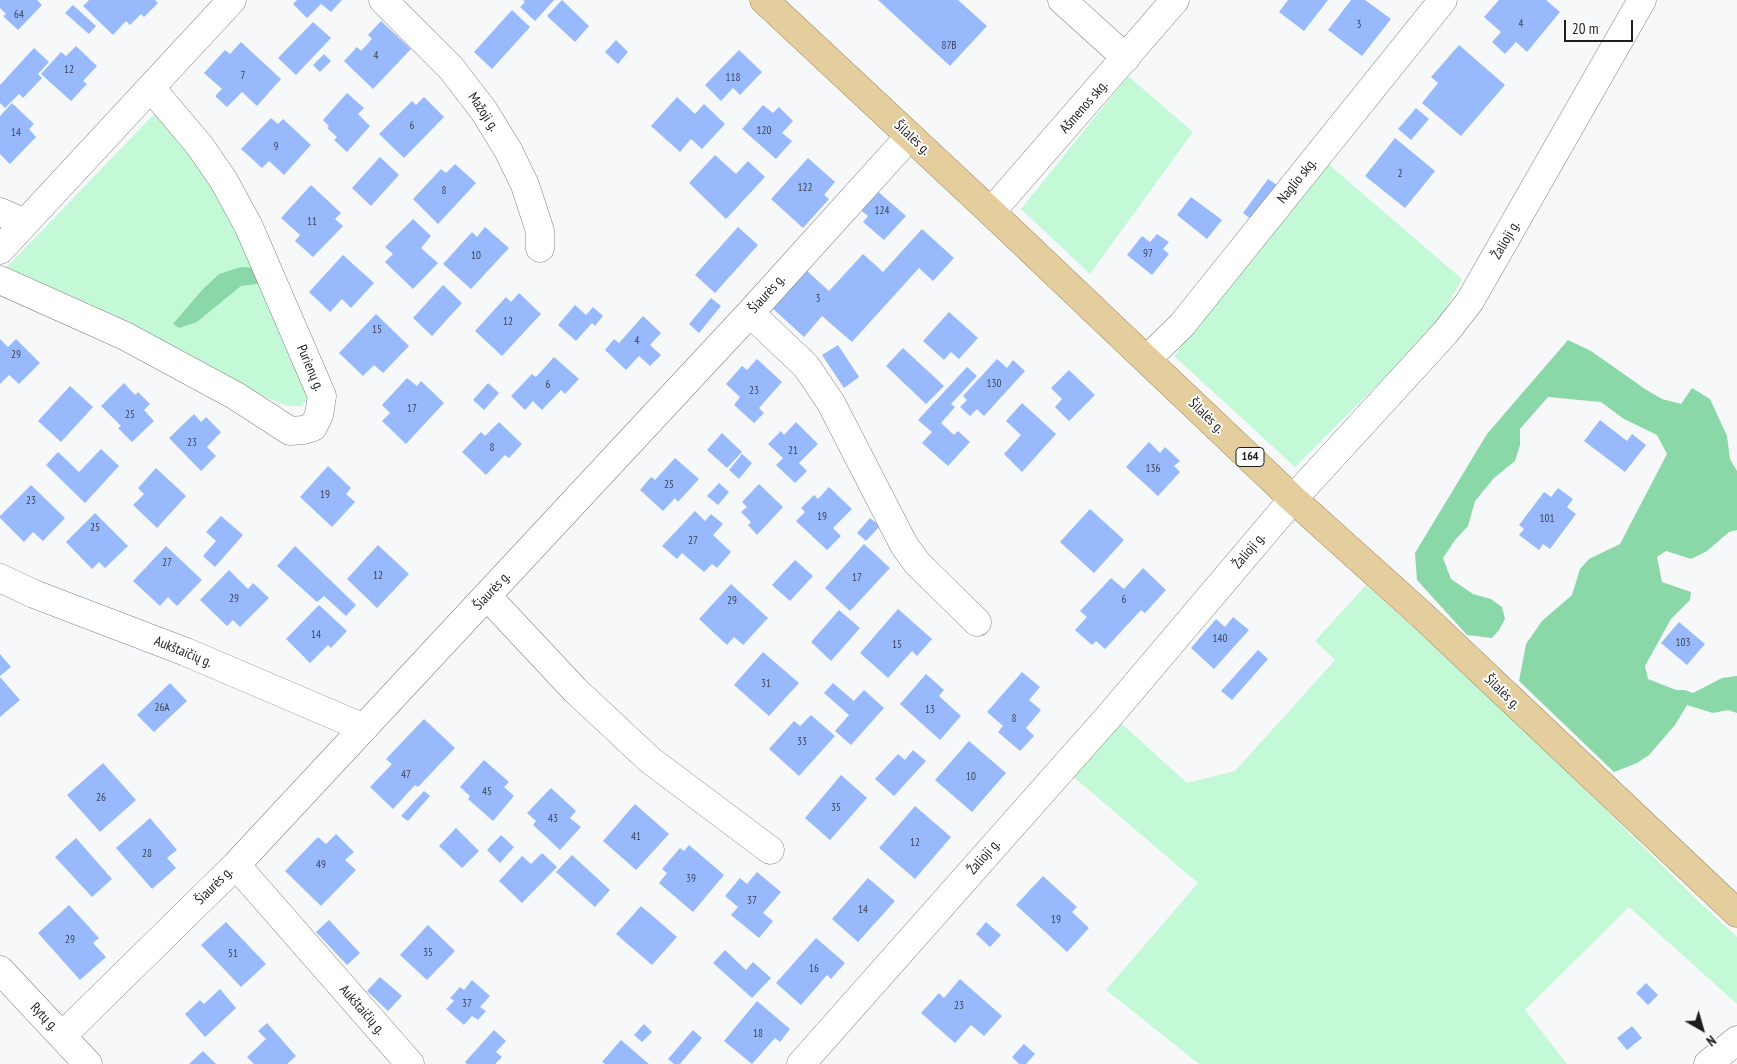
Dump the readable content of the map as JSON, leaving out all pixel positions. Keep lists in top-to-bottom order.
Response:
{
  "streets": {
    "main road": ["Šilalės g.", "164"],
    "street": [
      "Ašmenos skg.",
      "Mažoji g.",
      "Naglio skg.",
      "Žalioji g.",
      "Šiaurės g.",
      "Purienų g.",
      "Aukštaičių g.",
      "Rytų g."
    ]
  },
  "crossings": [
    ["Ašmenos skg.", "Šilalės g."],
    ["Šilalės g.", "Naglio skg."],
    ["Šilalės g.", "Žalioji g."],
    ["Šilalės g.", "Šiaurės g."],
    ["Šiaurės g.", "Aukštaičių g."],
    ["Šiaurės g.", "Rytų g."]
  ],
  "house_numbers": [
    "64",
    "4",
    "3",
    "87B",
    "4",
    "12",
    "7",
    "118",
    "6",
    "120",
    "14",
    "9",
    "2",
    "122",
    "8",
    "124",
    "11",
    "97",
    "10",
    "3",
    "12",
    "15",
    "4",
    "29",
    "130",
    "6",
    "23",
    "17",
    "25",
    "23",
    "8",
    "21",
    "136",
    "25",
    "19",
    "23",
    "19",
    "101",
    "25",
    "27",
    "27",
    "12",
    "17",
    "29",
    "6",
    "29",
    "14",
    "140",
    "103",
    "15",
    "31",
    "26A",
    "13",
    "8",
    "33",
    "47",
    "10",
    "45",
    "26",
    "35",
    "43",
    "41",
    "12",
    "28",
    "49",
    "39",
    "37",
    "14",
    "19",
    "29",
    "35",
    "51",
    "16",
    "37",
    "23",
    "18"
  ],
  "scale_bar": "20 m",
  "north": "bottom right"
}
